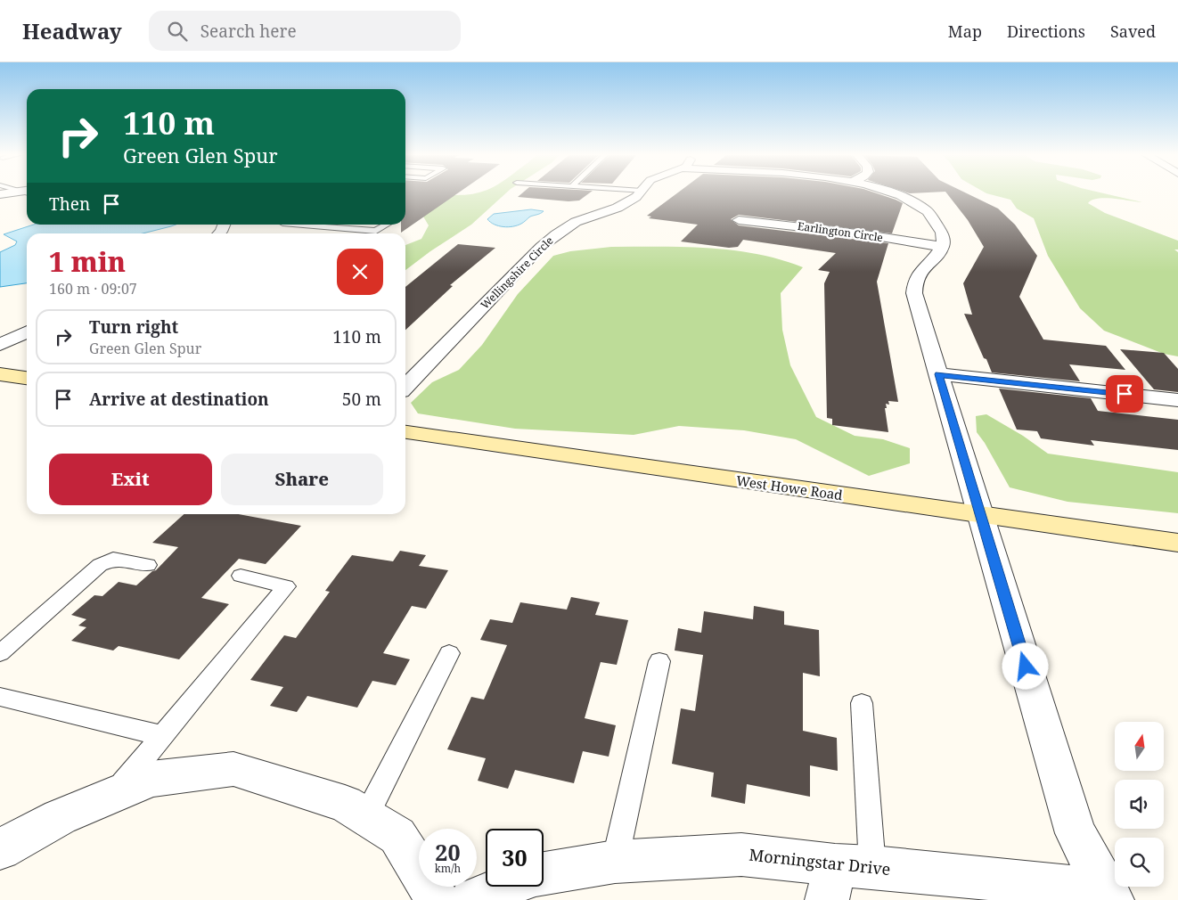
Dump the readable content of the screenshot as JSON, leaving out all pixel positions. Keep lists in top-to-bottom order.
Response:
{
  "streets": {
    "main road": ["West Howe Road"],
    "street": ["Earlington Circle", "Wellingshire Circle", "Morningstar Drive"]
  },
  "north": "top",
  "page": {
    "header": "Headway",
    "search": "Search here",
    "nav": ["Map", "Directions", "Saved"],
    "turn": ["110 m", "Green Glen Spur"],
    "then": "Then",
    "heading": ["1 min", "160 m · 09:07"],
    "list": [
      {
        "name": "Turn right",
        "note": "Green Glen Spur",
        "value": "110 m"
      },
      {
        "name": "Arrive at destination",
        "value": "50 m"
      }
    ],
    "buttons": ["Exit", "Share"],
    "speed": "20 km/h",
    "limit": "30"
  }
}
